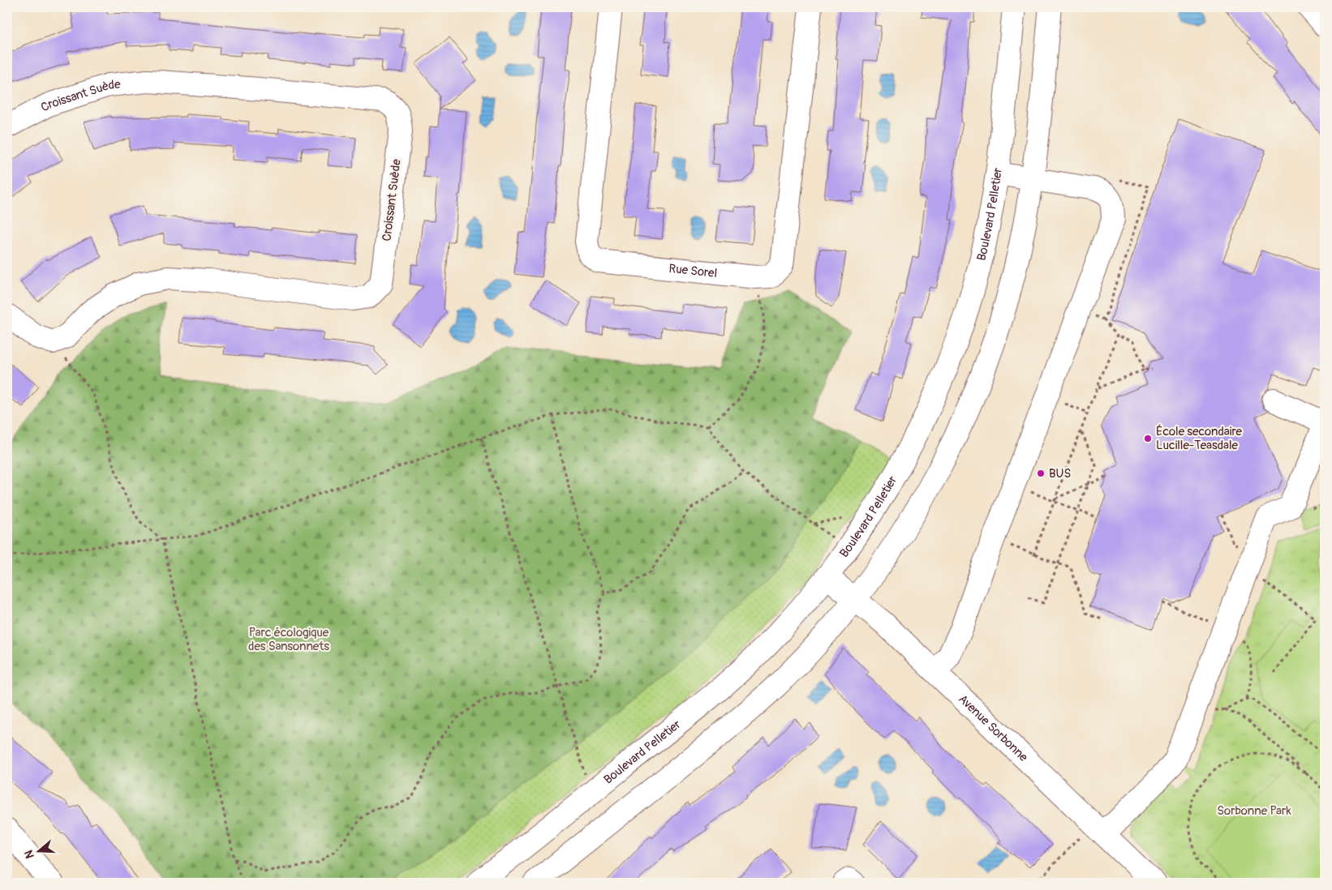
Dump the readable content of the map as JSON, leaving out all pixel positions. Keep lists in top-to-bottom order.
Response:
{
  "streets": {
    "street": [
      "Croissant Suède",
      "Boulevard Pelletier",
      "Rue Sorel",
      "Avenue Sorbonne"
    ]
  },
  "crossings": [
    ["Boulevard Pelletier", "Avenue Sorbonne"]
  ],
  "parks": ["Parc écologique des Sansonnets", "Sorbonne Park"],
  "places": ["École secondaire Lucille-Teasdale", "BUS"],
  "north": "left"
}
